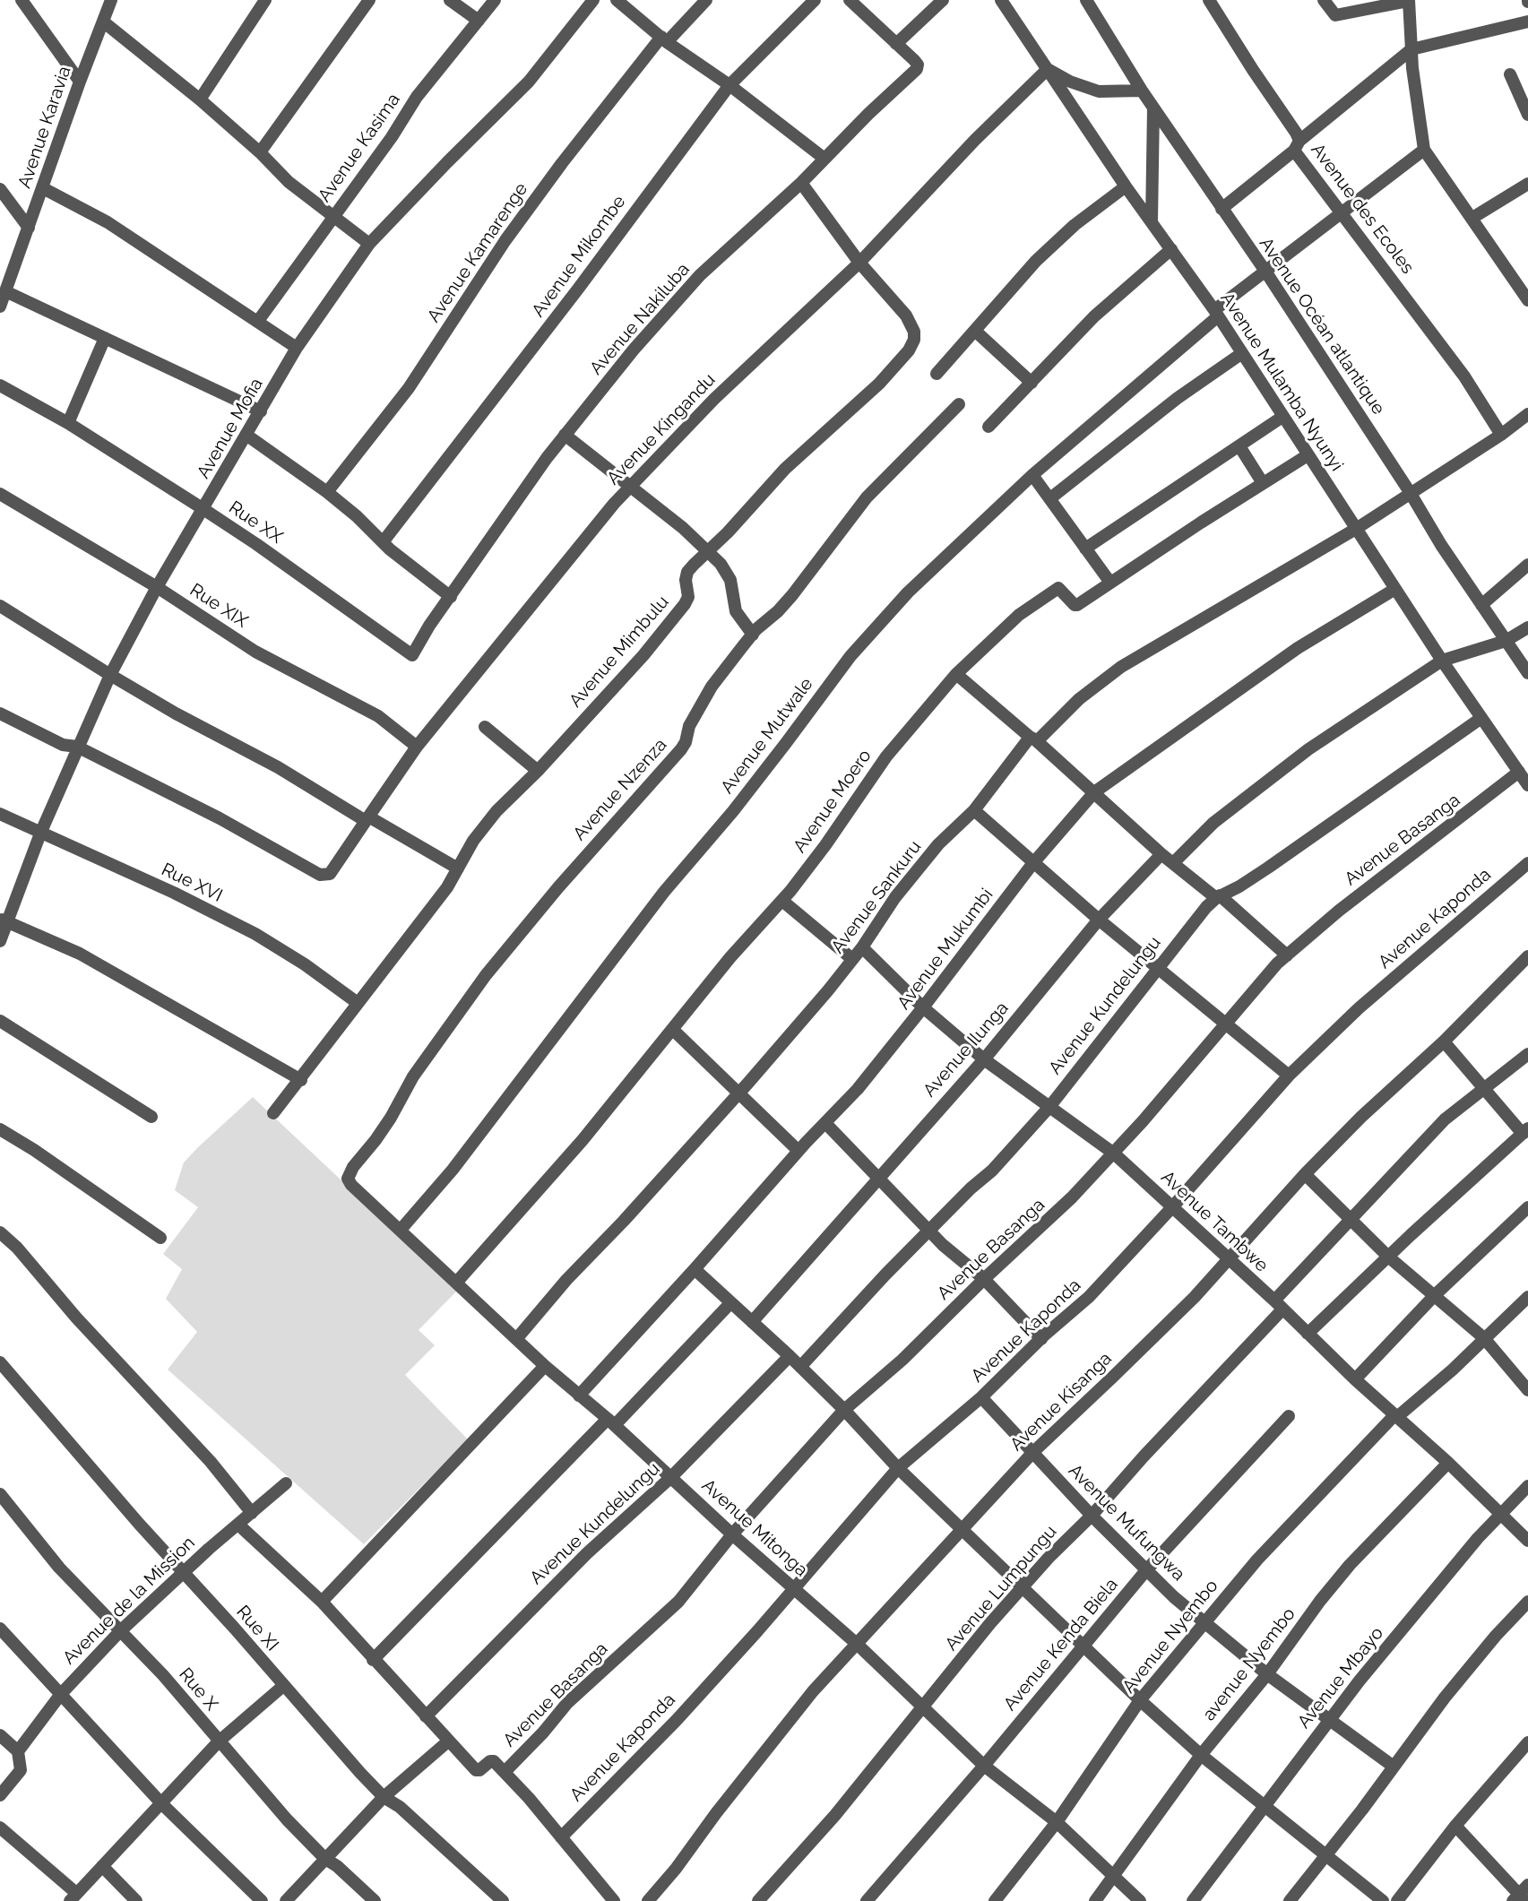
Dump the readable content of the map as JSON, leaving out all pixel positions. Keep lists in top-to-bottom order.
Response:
{
  "streets": {
    "street": [
      "Avenue Karavia",
      "Avenue Kasima",
      "Avenue des Ecoles",
      "Avenue Kamarenge",
      "Avenue Mikombe",
      "Avenue Nakiluba",
      "Avenue Océan atlantique",
      "Avenue Mulamba Nyunyi",
      "Avenue Mofia",
      "Avenue Kingandu",
      "Rue XX",
      "Rue XIX",
      "Avenue Mimbulu",
      "Avenue Mutwale",
      "Avenue Nzenza",
      "Avenue Moero",
      "Avenue Basanga",
      "Rue XVI",
      "Avenue Sankuru",
      "Avenue Kaponda",
      "Avenue Mukumbi",
      "Avenue Kundelungu",
      "Avenue Ilunga",
      "Avenue Tambwe",
      "Avenue Kisanga",
      "Avenue Mufungwa",
      "Avenue Mitonga",
      "Avenue Lumpungu",
      "Avenue de la Mission",
      "Rue XI",
      "Avenue Nyembo",
      "Avenue Kenda Biela",
      "avenue Nyembo",
      "Avenue Mbayo",
      "Rue X"
    ]
  },
  "crossings": [
    ["Avenue des Ecoles", "Avenue Mutwale"],
    ["Avenue des Ecoles", "Avenue Sankuru"],
    ["Avenue Nakiluba", "Rue XX"],
    ["Avenue Nakiluba", "Avenue Mimbulu"],
    ["Avenue Océan atlantique", "Avenue Mutwale"],
    ["Avenue Océan atlantique", "Avenue Sankuru"],
    ["Avenue Mulamba Nyunyi", "Avenue Kingandu"],
    ["Avenue Mulamba Nyunyi", "Avenue Mutwale"],
    ["Avenue Mulamba Nyunyi", "Avenue Moero"],
    ["Avenue Mulamba Nyunyi", "Avenue Basanga"],
    ["Avenue Mulamba Nyunyi", "Avenue Sankuru"],
    ["Avenue Mulamba Nyunyi", "Avenue Mukumbi"],
    ["Avenue Mulamba Nyunyi", "Avenue Kundelungu"],
    ["Avenue Mofia", "Avenue Kingandu"],
    ["Avenue Mofia", "Rue XX"],
    ["Avenue Mofia", "Rue XIX"],
    ["Avenue Mofia", "Rue XVI"],
    ["Avenue Kingandu", "Rue XIX"],
    ["Avenue Kingandu", "Avenue Mimbulu"],
    ["Avenue Mimbulu", "Rue XVI"],
    ["Avenue Mutwale", "Avenue Mitonga"],
    ["Avenue Nzenza", "Avenue Mitonga"],
    ["Avenue Moero", "Avenue Mitonga"],
    ["Avenue Basanga", "Avenue Tambwe"],
    ["Avenue Basanga", "Avenue Mitonga"],
    ["Avenue Sankuru", "Avenue Tambwe"],
    ["Avenue Sankuru", "Avenue Mitonga"],
    ["Avenue Kaponda", "Avenue Tambwe"],
    ["Avenue Kaponda", "Avenue Mufungwa"],
    ["Avenue Kaponda", "Avenue Mitonga"],
    ["Avenue Mukumbi", "Avenue Tambwe"],
    ["Avenue Mukumbi", "Avenue Mitonga"],
    ["Avenue Kundelungu", "Avenue Tambwe"],
    ["Avenue Kundelungu", "Avenue Mitonga"],
    ["Avenue Ilunga", "Avenue Tambwe"],
    ["Avenue Tambwe", "Avenue Kisanga"],
    ["Avenue Tambwe", "Avenue Lumpungu"],
    ["Avenue Tambwe", "Avenue Nyembo"],
    ["Avenue Tambwe", "avenue Nyembo"],
    ["Avenue Tambwe", "Avenue Mbayo"],
    ["Avenue Kisanga", "Avenue Mufungwa"],
    ["Avenue Kisanga", "Avenue Mitonga"],
    ["Avenue Mufungwa", "Avenue Lumpungu"],
    ["Avenue Mufungwa", "Avenue Nyembo"],
    ["Avenue Mufungwa", "Avenue Kenda Biela"],
    ["Avenue Mufungwa", "avenue Nyembo"],
    ["Avenue Mufungwa", "Avenue Mbayo"],
    ["Avenue Mitonga", "Avenue Lumpungu"],
    ["Avenue Mitonga", "Avenue Nyembo"],
    ["Avenue Mitonga", "Avenue Kenda Biela"],
    ["Avenue Mitonga", "avenue Nyembo"],
    ["Avenue de la Mission", "Rue XI"],
    ["Avenue de la Mission", "Rue X"]
  ]
}
